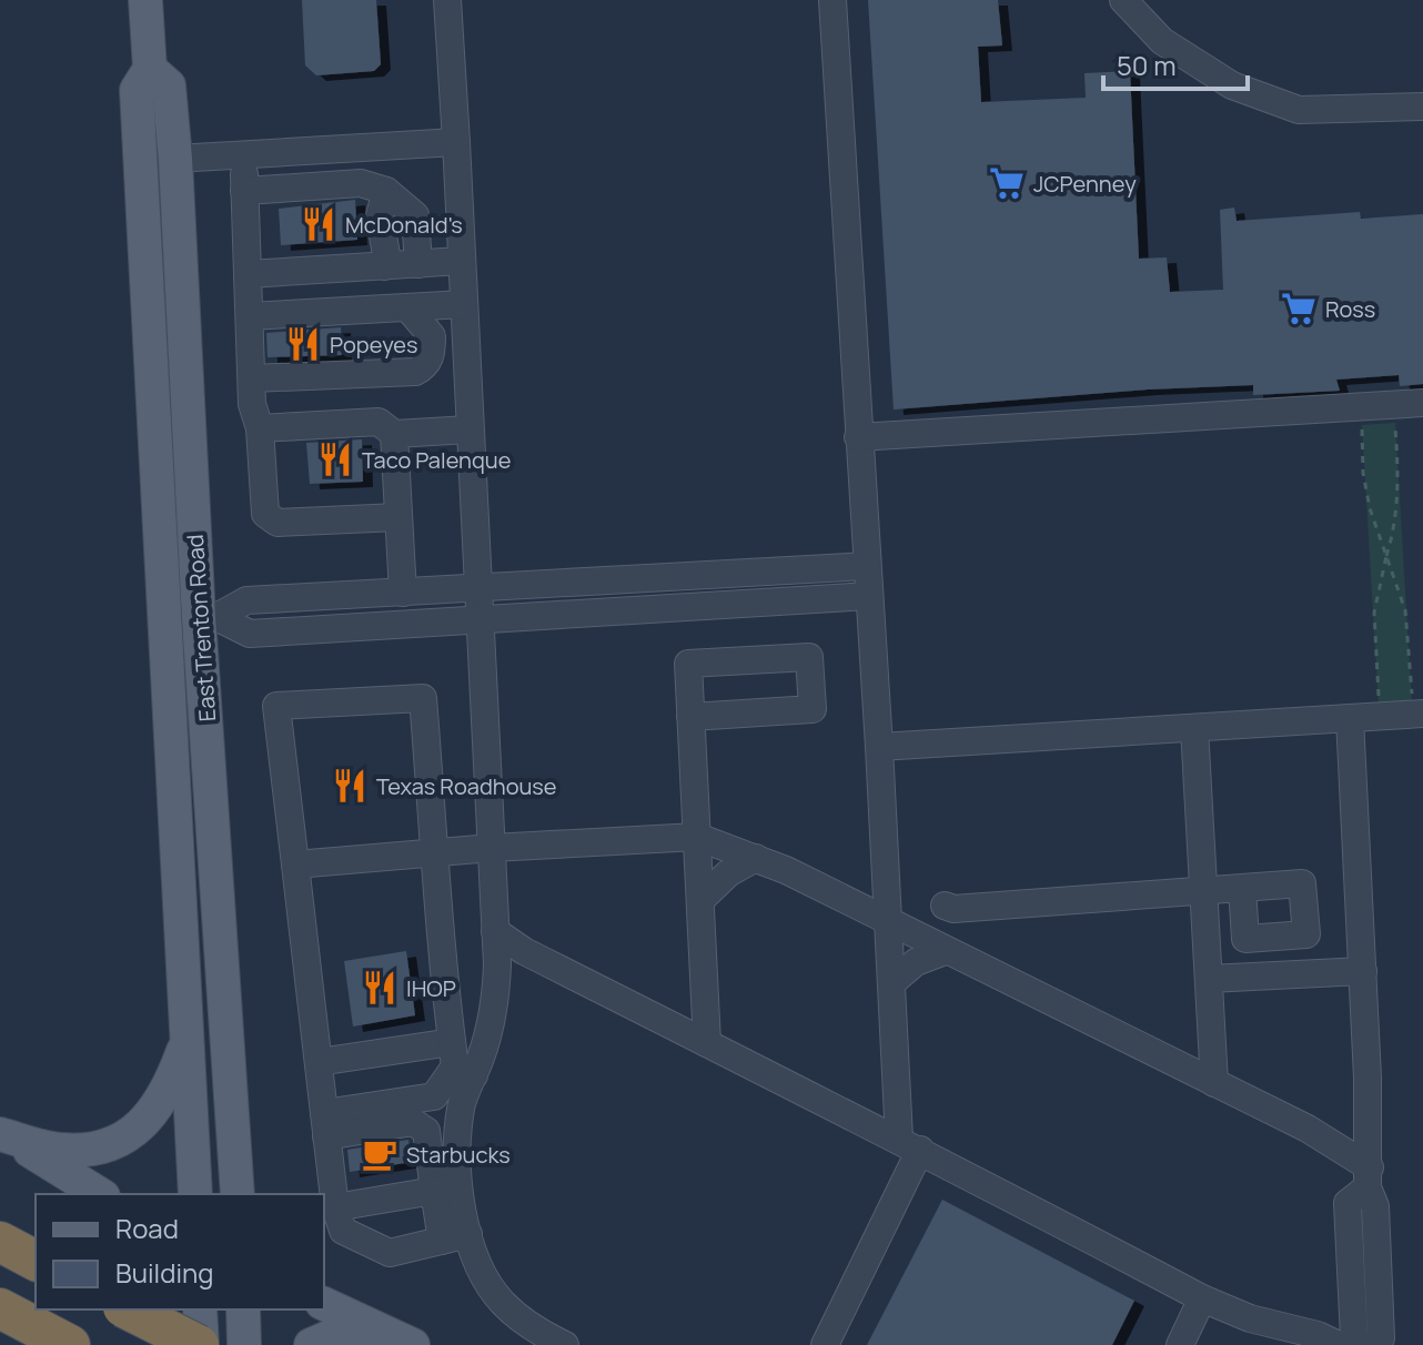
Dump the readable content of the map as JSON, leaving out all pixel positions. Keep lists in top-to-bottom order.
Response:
{
  "streets": {
    "main road": ["East Trenton Road"]
  },
  "places": {
    "supermarket": ["JCPenney", "Ross"],
    "restaurant": [
      "McDonald's",
      "Popeyes",
      "Taco Palenque",
      "Texas Roadhouse",
      "IHOP"
    ],
    "cafe": ["Starbucks"]
  },
  "legend": ["Road", "Building"],
  "scale_bar": "50 m"
}
